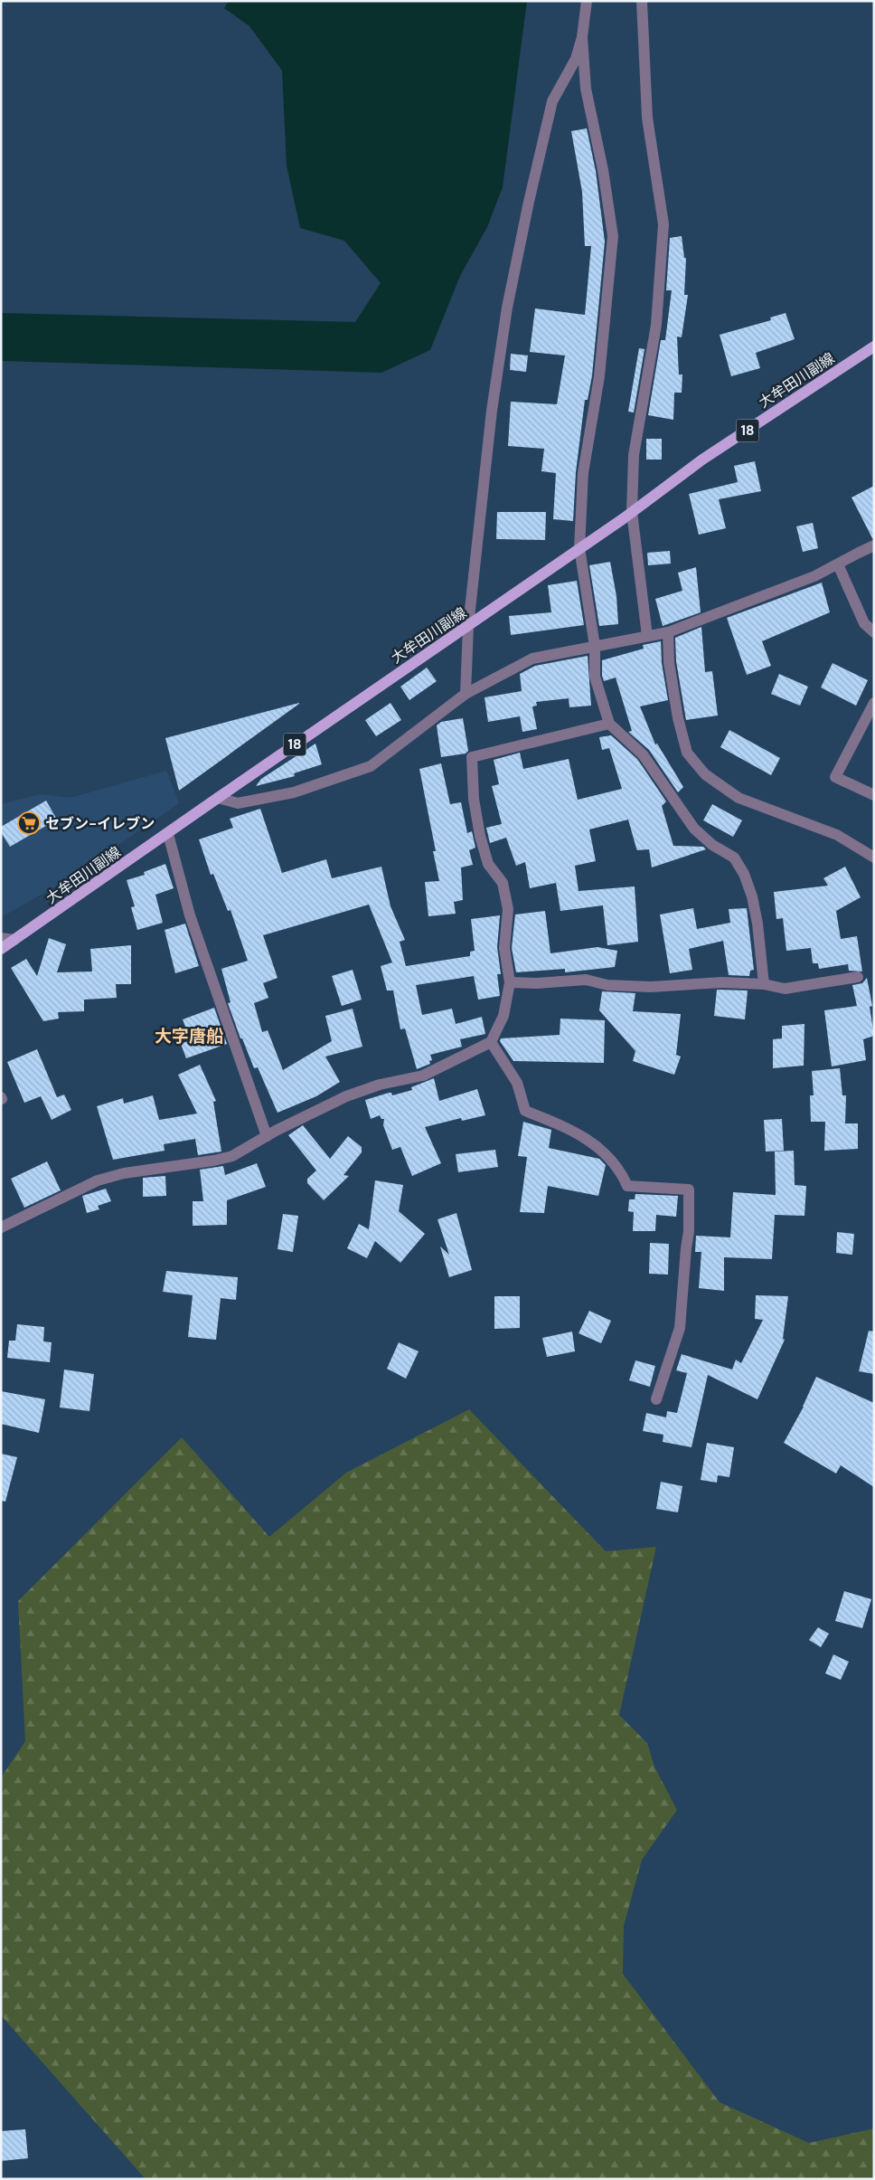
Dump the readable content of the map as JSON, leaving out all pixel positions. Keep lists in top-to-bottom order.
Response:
{
  "streets": {
    "main road": ["大牟田川副線", "18"]
  },
  "districts": ["大字唐船"],
  "places": {
    "supermarket": ["セブン-イレブン"]
  }
}
